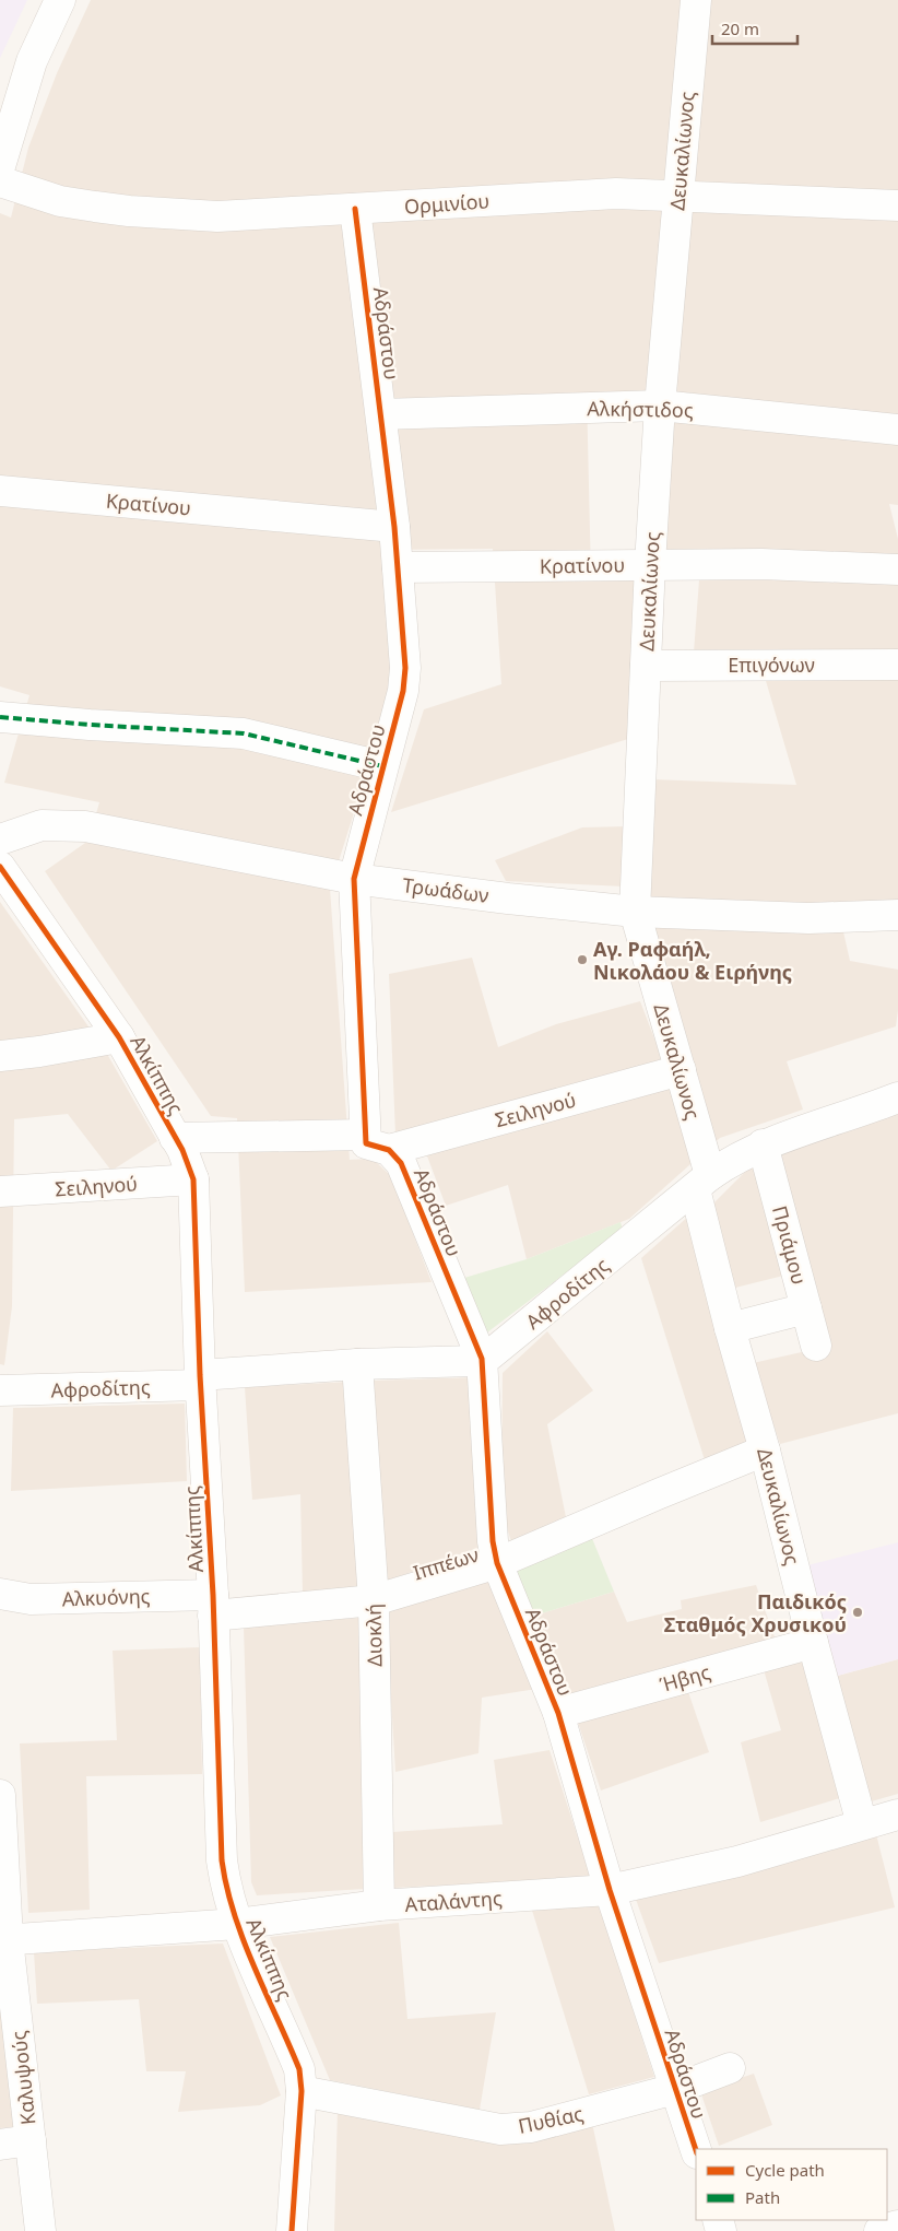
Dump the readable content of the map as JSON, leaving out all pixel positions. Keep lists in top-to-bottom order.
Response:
{
  "streets": {
    "street": [
      "Δευκαλίωνος",
      "Ορμινίου",
      "Αδράστου",
      "Αλκήστιδος",
      "Κρατίνου",
      "Επιγόνων",
      "Τρωάδων",
      "Αλκίππης",
      "Σειληνού",
      "Πριάμου",
      "Αφροδίτης",
      "Ιππέων",
      "Αλκυόνης",
      "Διοκλή",
      "Ήβης",
      "Αταλάντης",
      "Καλυψούς",
      "Πυθίας"
    ]
  },
  "crossings": [
    ["Δευκαλίωνος", "Ορμινίου"],
    ["Δευκαλίωνος", "Αλκήστιδος"],
    ["Δευκαλίωνος", "Κρατίνου"],
    ["Δευκαλίωνος", "Επιγόνων"],
    ["Δευκαλίωνος", "Τρωάδων"],
    ["Δευκαλίωνος", "Σειληνού"],
    ["Δευκαλίωνος", "Αφροδίτης"],
    ["Δευκαλίωνος", "Ιππέων"],
    ["Δευκαλίωνος", "Ήβης"],
    ["Δευκαλίωνος", "Αταλάντης"],
    ["Ορμινίου", "Αδράστου"],
    ["Αδράστου", "Αλκήστιδος"],
    ["Αδράστου", "Κρατίνου"],
    ["Αδράστου", "Τρωάδων"],
    ["Αδράστου", "Σειληνού"],
    ["Αδράστου", "Αφροδίτης"],
    ["Αδράστου", "Ιππέων"],
    ["Αδράστου", "Ήβης"],
    ["Αδράστου", "Αταλάντης"],
    ["Αδράστου", "Πυθίας"],
    ["Αλκίππης", "Σειληνού"],
    ["Αλκίππης", "Αφροδίτης"],
    ["Αλκίππης", "Ιππέων"],
    ["Αλκίππης", "Αλκυόνης"],
    ["Αλκίππης", "Αταλάντης"],
    ["Αλκίππης", "Πυθίας"],
    ["Πριάμου", "Αφροδίτης"],
    ["Αφροδίτης", "Διοκλή"],
    ["Ιππέων", "Αλκυόνης"],
    ["Ιππέων", "Διοκλή"],
    ["Διοκλή", "Αταλάντης"],
    ["Αταλάντης", "Καλυψούς"]
  ],
  "places": ["Αγ. Ραφαήλ, Νικολάου & Ειρήνης", "Παιδικός Σταθμός Χρυσικού"],
  "legend": ["Cycle path", "Path"],
  "scale_bar": "20 m"
}
